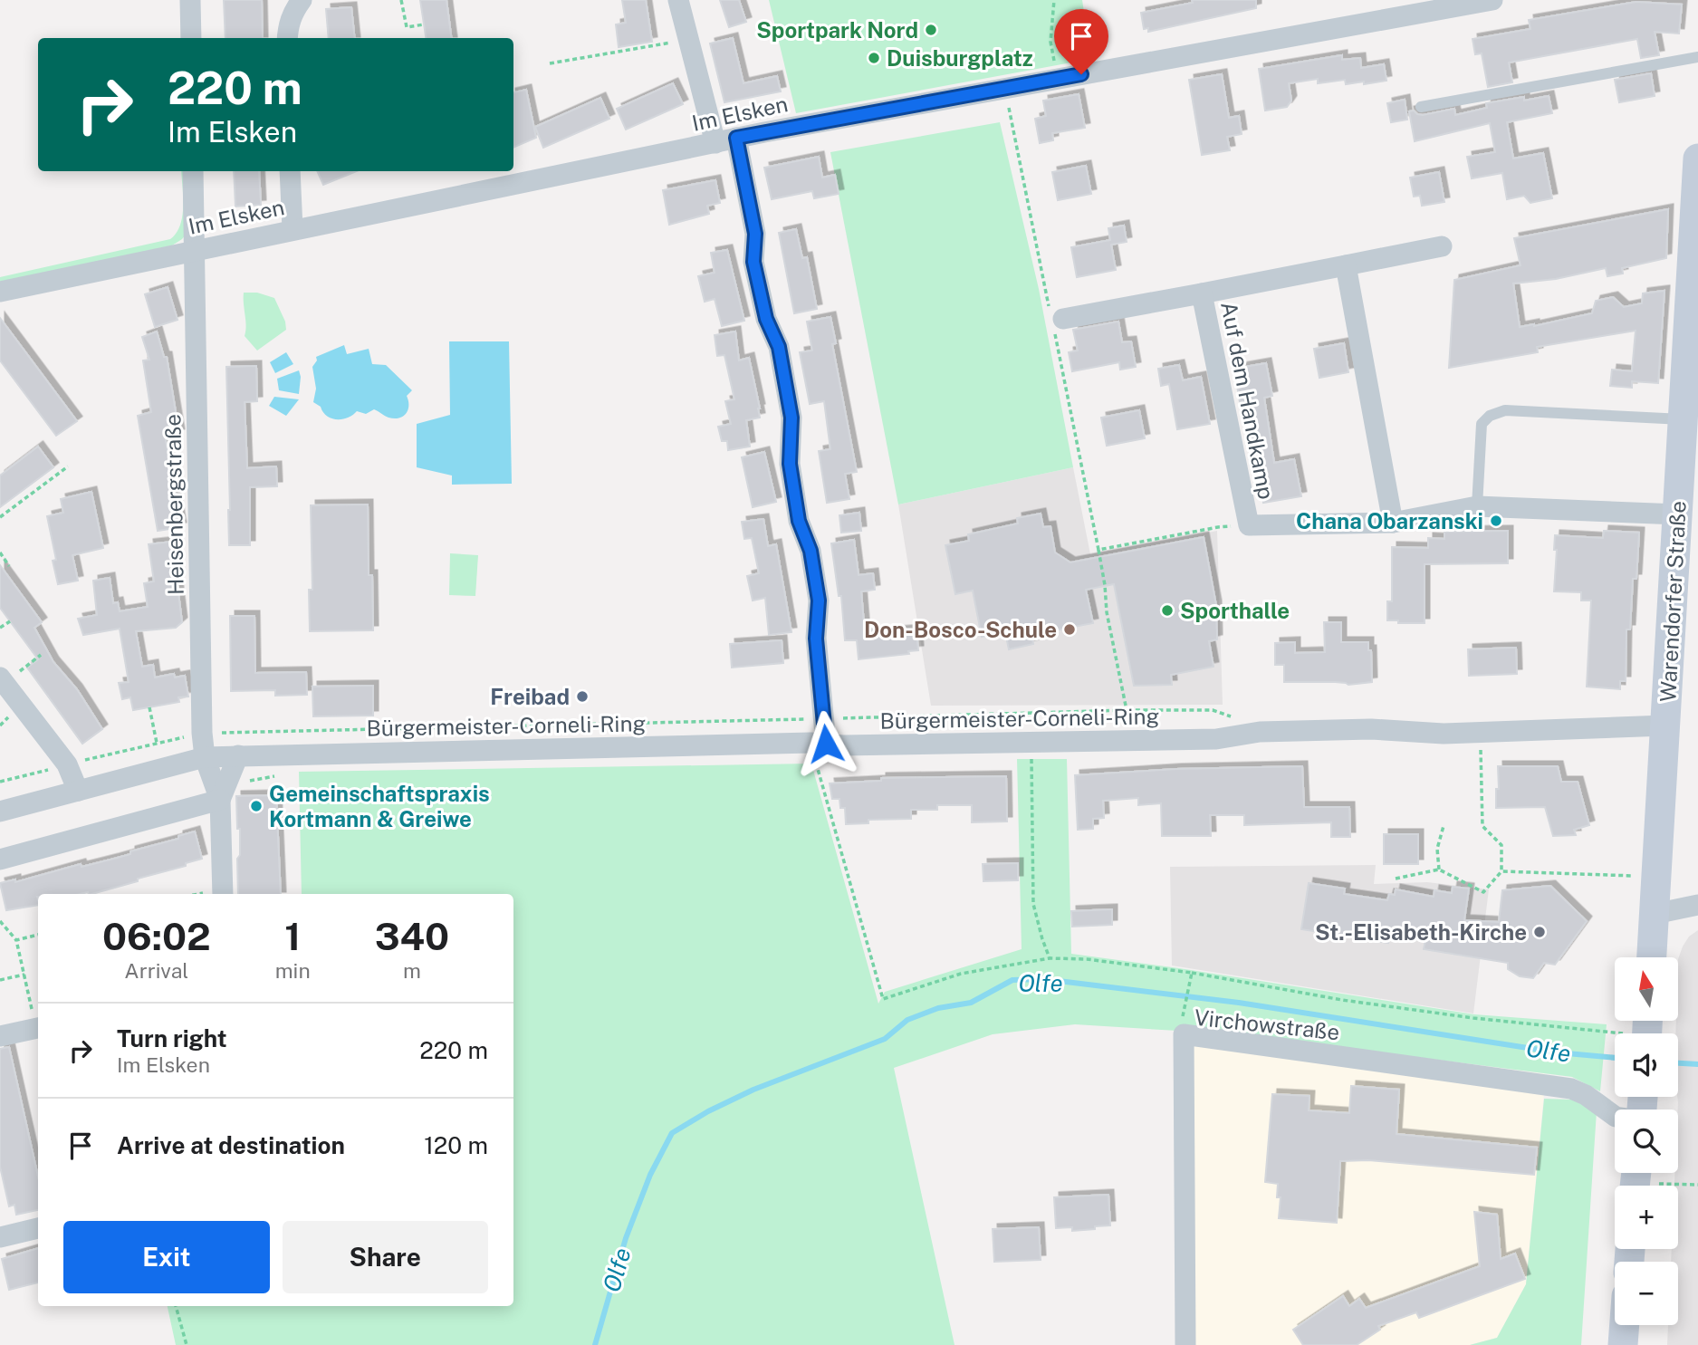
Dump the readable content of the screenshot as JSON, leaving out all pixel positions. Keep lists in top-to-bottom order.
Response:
{
  "streets": {
    "main road": ["Warendorfer Straße"],
    "street": [
      "Im Elsken",
      "Auf dem Handkamp",
      "Heisenbergstraße",
      "Bürgermeister-Corneli-Ring",
      "Virchowstraße"
    ]
  },
  "crossings": [
    ["Im Elsken", "Heisenbergstraße"],
    ["Auf dem Handkamp", "Warendorfer Straße"],
    ["Heisenbergstraße", "Bürgermeister-Corneli-Ring"],
    ["Warendorfer Straße", "Bürgermeister-Corneli-Ring"]
  ],
  "water": ["Olfe"],
  "places": [
    "Sportpark Nord",
    "Duisburgplatz",
    "Chana Obarzanski",
    "Sporthalle",
    "Don-Bosco-Schule",
    "Freibad",
    "Gemeinschaftspraxis Kortmann & Greiwe",
    "St.-Elisabeth-Kirche"
  ],
  "north": "top",
  "page": {
    "turn": ["220 m", "Im Elsken"],
    "eta": [
      "06:02",
      "Arrival",
      "1",
      "min",
      "340",
      "m"
    ],
    "map_buttons": ["+", "−"],
    "list": [
      {
        "name": "Turn right",
        "note": "Im Elsken",
        "value": "220 m"
      },
      {
        "name": "Arrive at destination",
        "value": "120 m"
      }
    ],
    "buttons": ["Exit", "Share"]
  }
}
